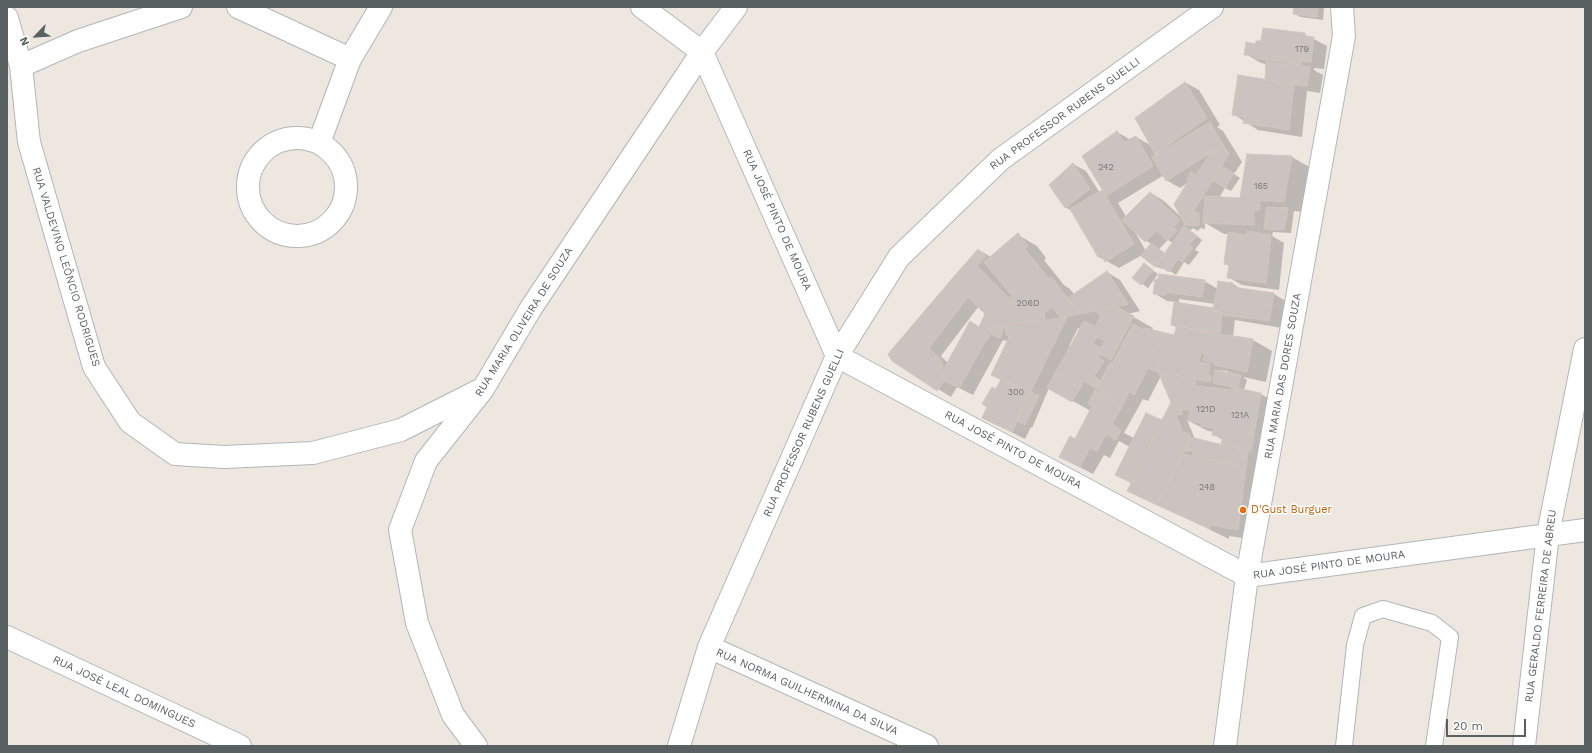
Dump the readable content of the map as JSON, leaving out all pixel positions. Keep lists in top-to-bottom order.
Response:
{
  "streets": {
    "street": [
      "RUA PROFESSOR RUBENS GUELLI",
      "RUA JOSÉ PINTO DE MOURA",
      "RUA VALDEVINO LEÔNCIO RODRIGUES",
      "RUA MARIA OLIVEIRA DE SOUZA",
      "RUA MARIA DAS DORES SOUZA",
      "RUA GERALDO FERREIRA DE ABREU",
      "RUA JOSÉ LEAL DOMINGUES",
      "RUA NORMA GUILHERMINA DA SILVA"
    ]
  },
  "crossings": [
    ["RUA PROFESSOR RUBENS GUELLI", "RUA JOSÉ PINTO DE MOURA"],
    ["RUA PROFESSOR RUBENS GUELLI", "RUA NORMA GUILHERMINA DA SILVA"],
    ["RUA JOSÉ PINTO DE MOURA", "RUA MARIA OLIVEIRA DE SOUZA"],
    ["RUA JOSÉ PINTO DE MOURA", "RUA MARIA DAS DORES SOUZA"],
    ["RUA JOSÉ PINTO DE MOURA", "RUA GERALDO FERREIRA DE ABREU"],
    ["RUA VALDEVINO LEÔNCIO RODRIGUES", "RUA MARIA OLIVEIRA DE SOUZA"]
  ],
  "places": ["D'Gust Burguer"],
  "house_numbers": [
    "179",
    "242",
    "165",
    "206D",
    "300",
    "121D",
    "121A",
    "248"
  ],
  "scale_bar": "20 m",
  "north": "bottom left"
}
